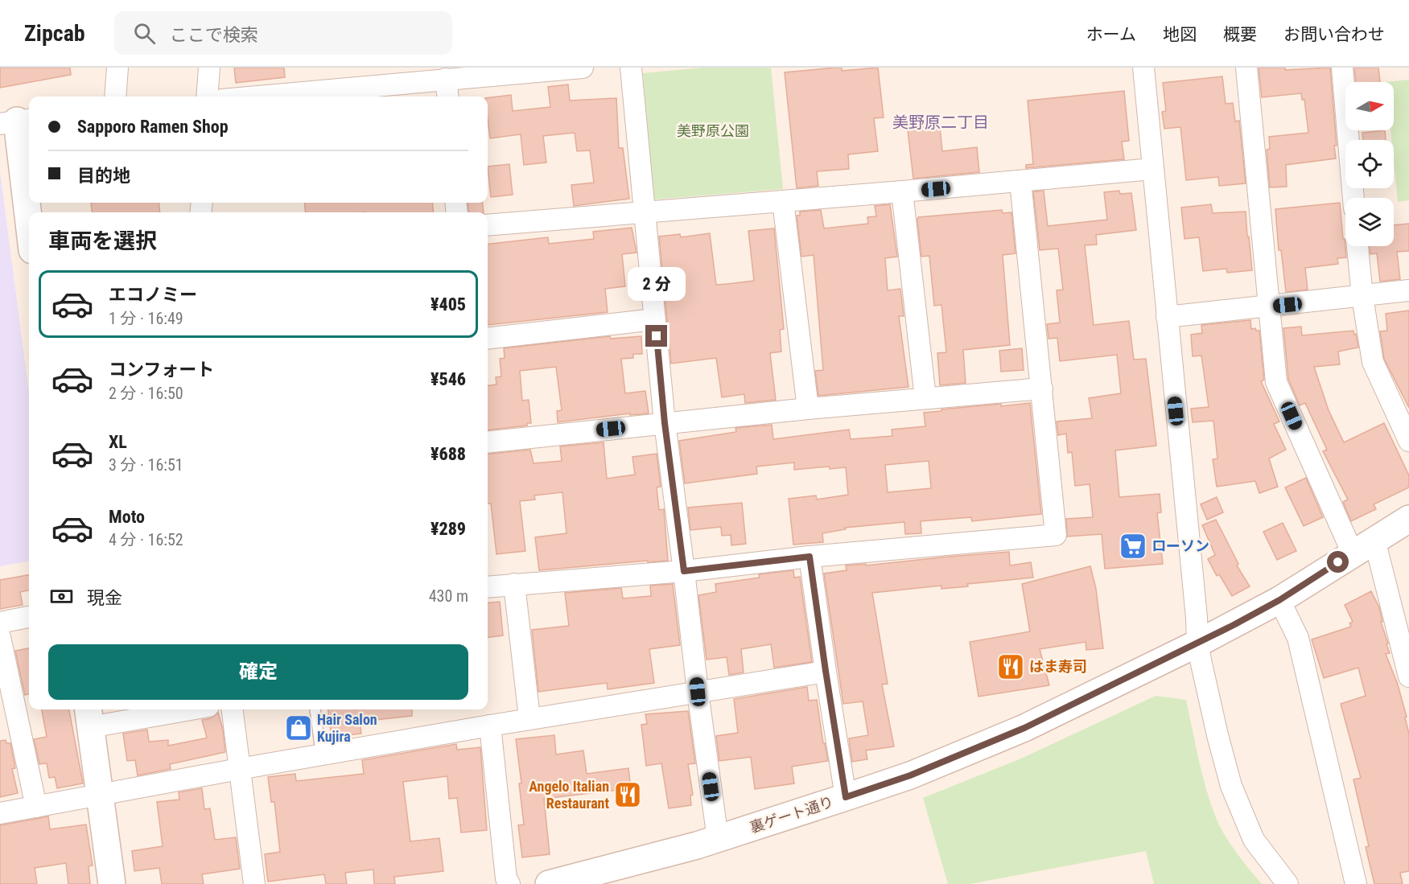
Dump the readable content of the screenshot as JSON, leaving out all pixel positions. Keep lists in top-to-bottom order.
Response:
{
  "streets": {
    "street": ["裏ゲート通り"]
  },
  "districts": ["美野原二丁目"],
  "parks": ["美野原公園"],
  "places": {
    "supermarket": ["ローソン"],
    "restaurant": ["はま寿司", "Angelo Italian Restaurant"],
    "shop": ["Hair Salon Kujira"]
  },
  "north": "right",
  "page": {
    "header": "Zipcab",
    "search": "ここで検索",
    "nav": [
      "ホーム",
      "地図",
      "概要",
      "お問い合わせ"
    ],
    "banner": ["Sapporo Ramen Shop", "目的地"],
    "heading": "車両を選択",
    "bubble": "2 分",
    "list": [
      {
        "name": "エコノミー",
        "note": "1 分 · 16:49",
        "value": "¥405"
      },
      {
        "name": "コンフォート",
        "note": "2 分 · 16:50",
        "value": "¥546"
      },
      {
        "name": "XL",
        "note": "3 分 · 16:51",
        "value": "¥688"
      },
      {
        "name": "Moto",
        "note": "4 分 · 16:52",
        "value": "¥289"
      }
    ],
    "pay": ["現金", "430 m"],
    "buttons": "確定"
  }
}
